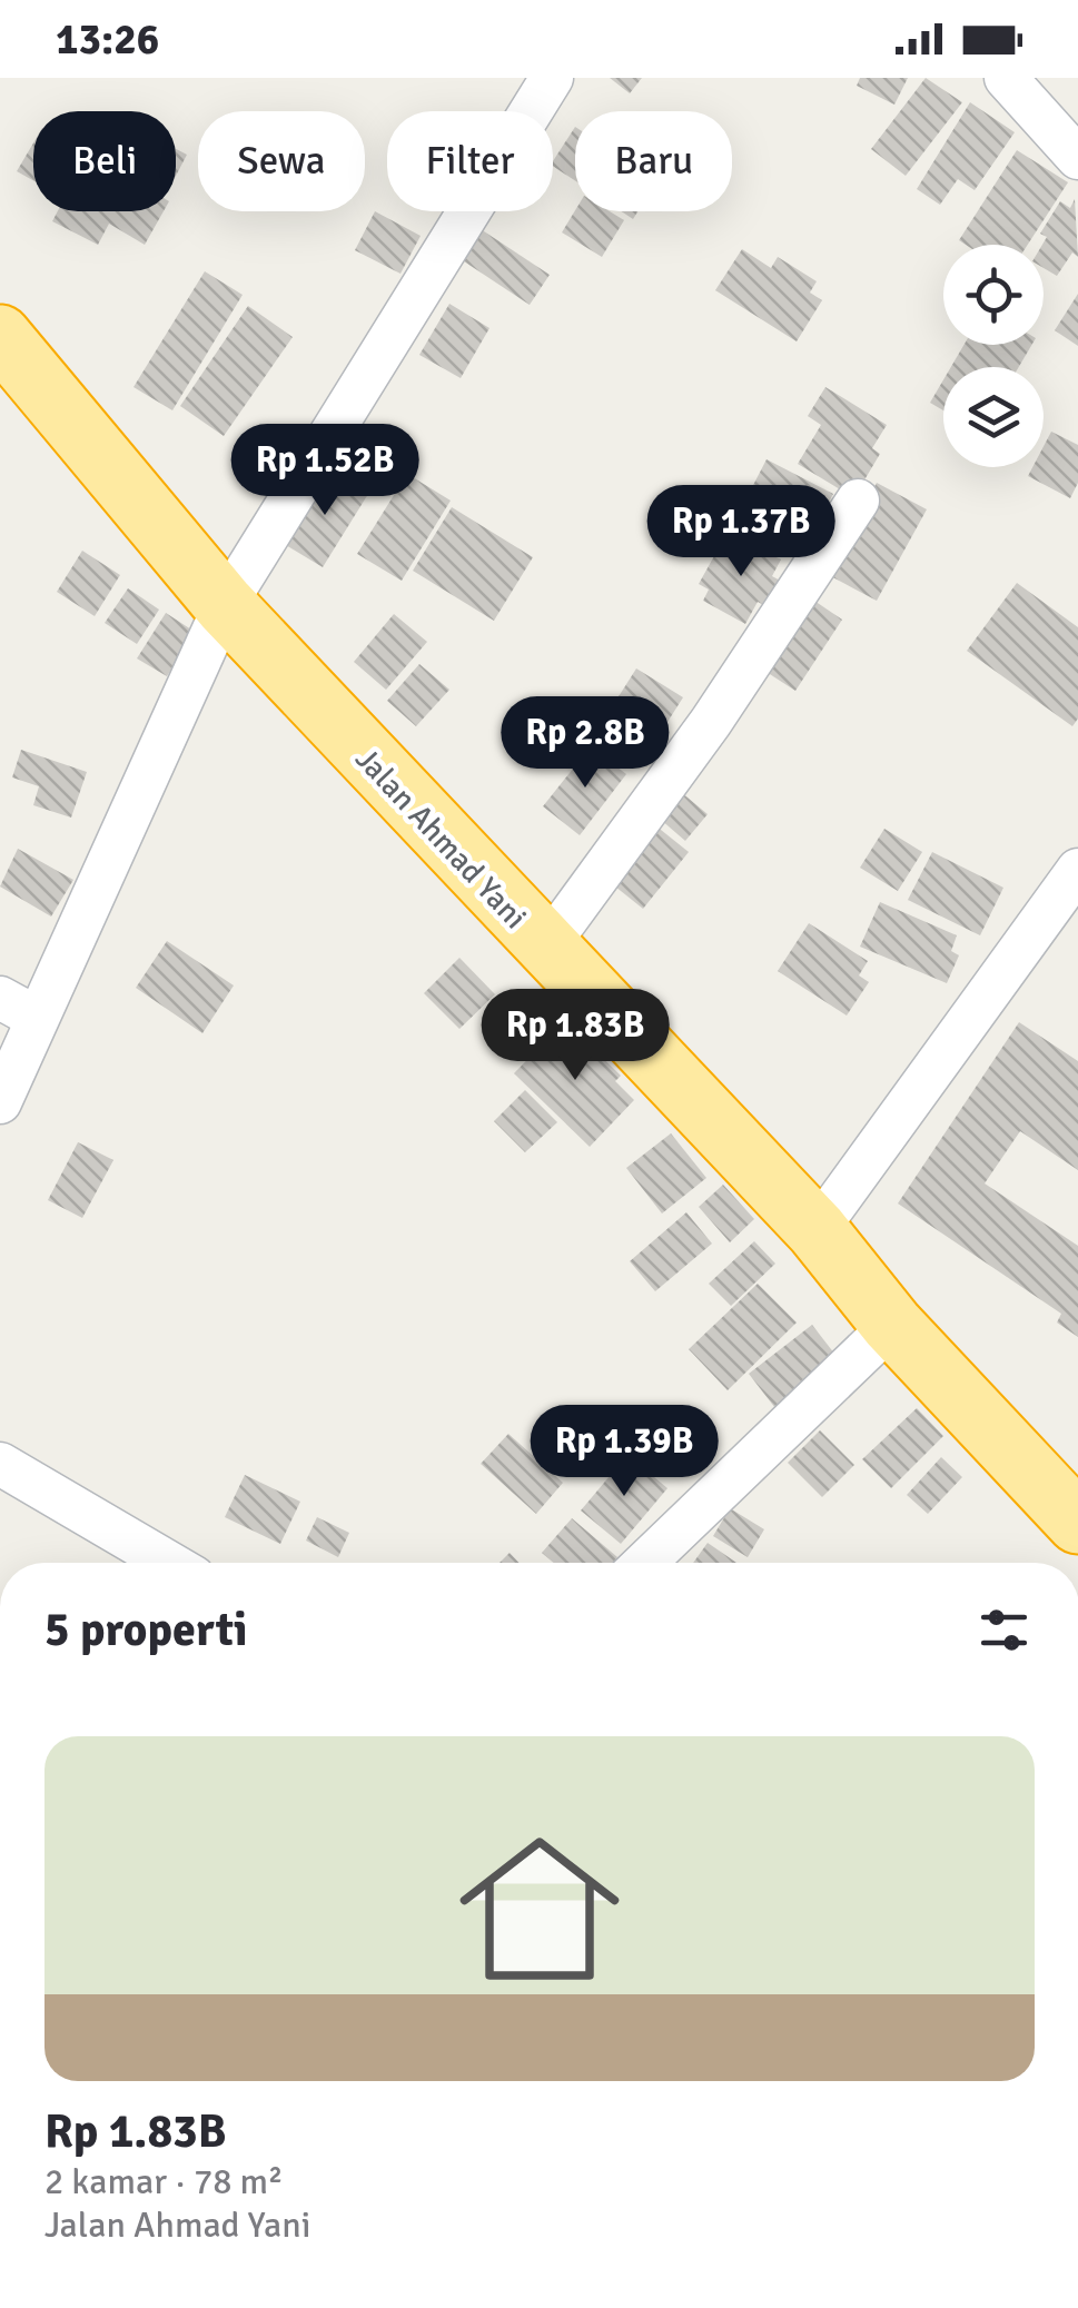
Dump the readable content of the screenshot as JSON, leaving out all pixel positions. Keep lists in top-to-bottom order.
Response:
{
  "streets": {
    "highway": ["Jalan Ahmad Yani"]
  },
  "page": {
    "status": "13:26",
    "chip": [
      "Beli",
      "Sewa",
      "Filter",
      "Baru"
    ],
    "price": [
      "Rp 1.52B",
      "Rp 1.37B",
      "Rp 2.8B",
      "Rp 1.83B",
      "Rp 1.39B"
    ],
    "heading": "5 properti",
    "list": [
      {
        "name": "Rp 1.83B",
        "note": "2 kamar · 78 m² · Jalan Ahmad Yani"
      }
    ]
  }
}
